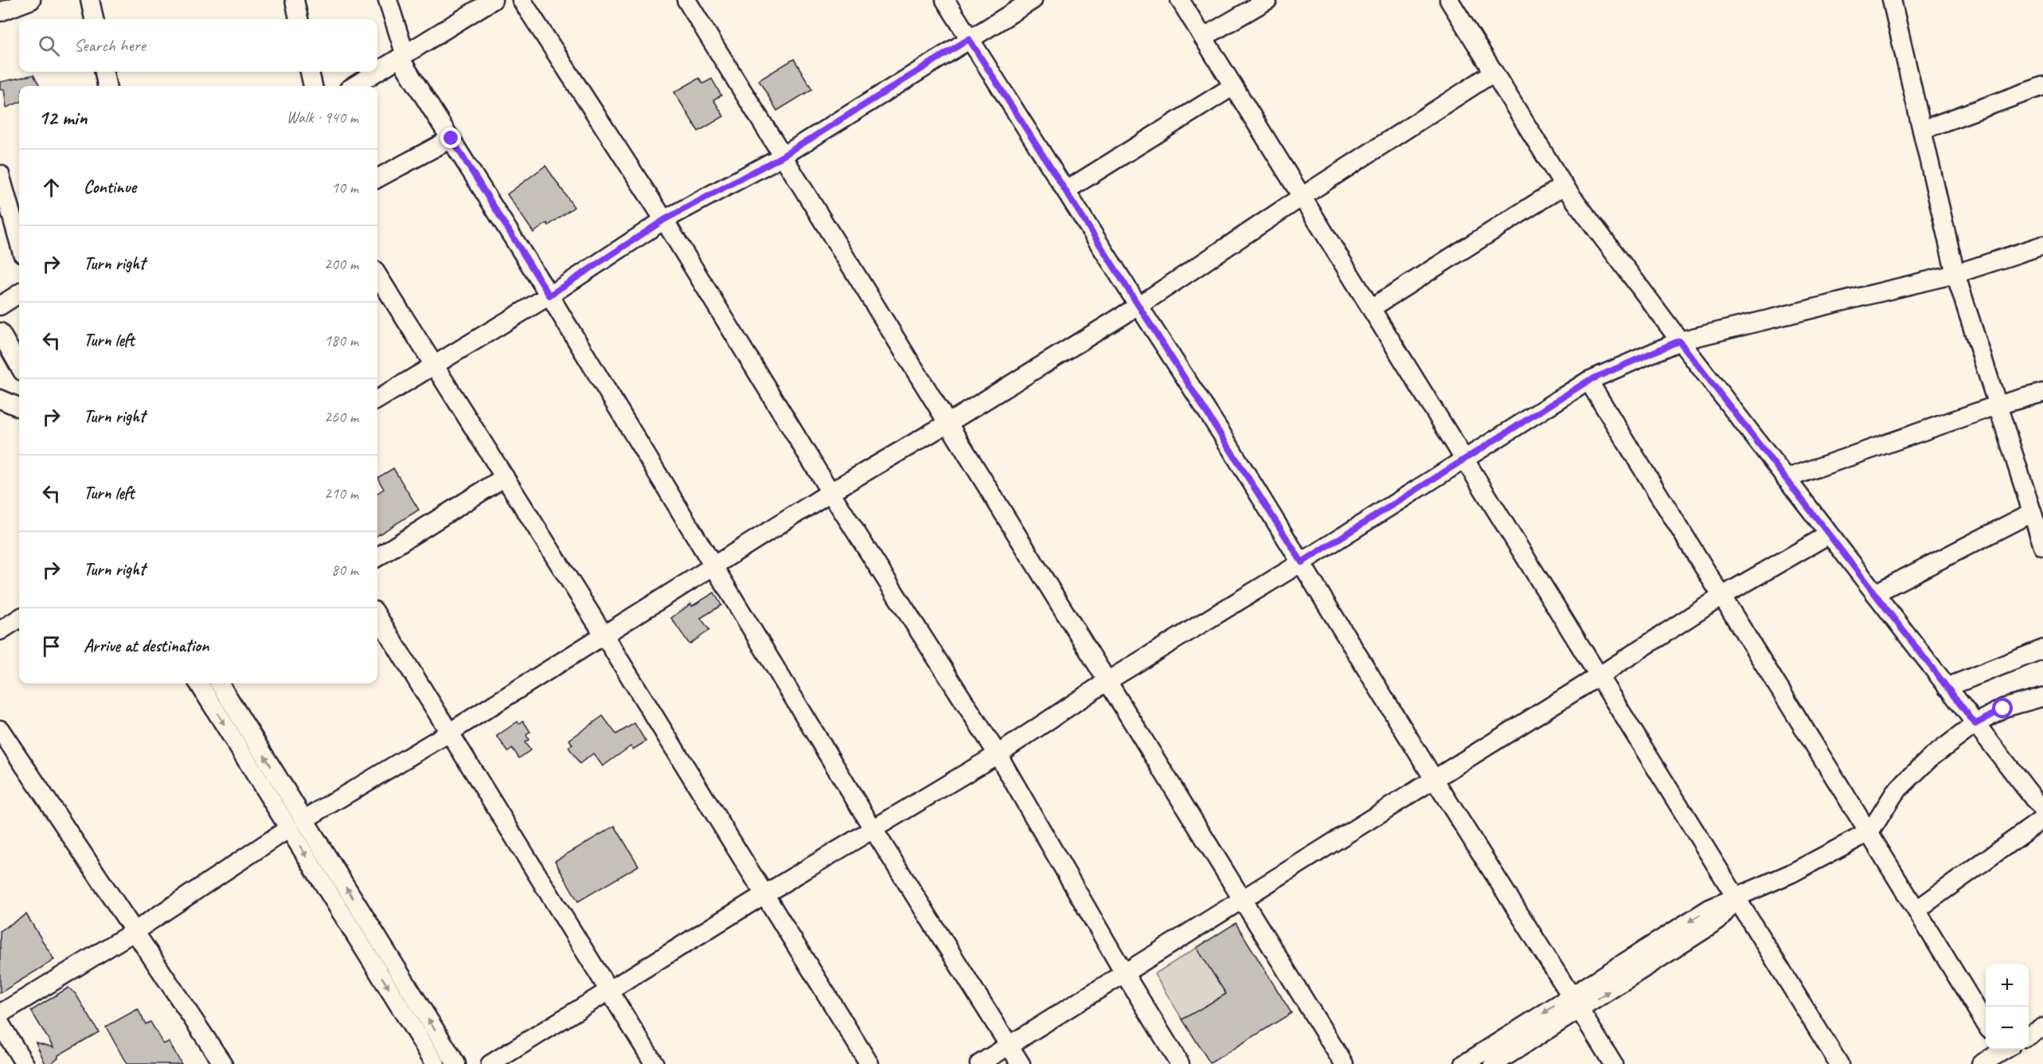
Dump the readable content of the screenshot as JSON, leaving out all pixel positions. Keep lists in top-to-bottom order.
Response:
{
  "page": {
    "search": "Search here",
    "heading": ["12 min", "Walk · 940 m"],
    "list": [
      ["Continue", "10 m"],
      ["Turn right", "200 m"],
      ["Turn left", "180 m"],
      ["Turn right", "260 m"],
      ["Turn left", "210 m"],
      ["Turn right", "80 m"],
      "Arrive at destination"
    ],
    "map_buttons": ["+", "−"]
  }
}
